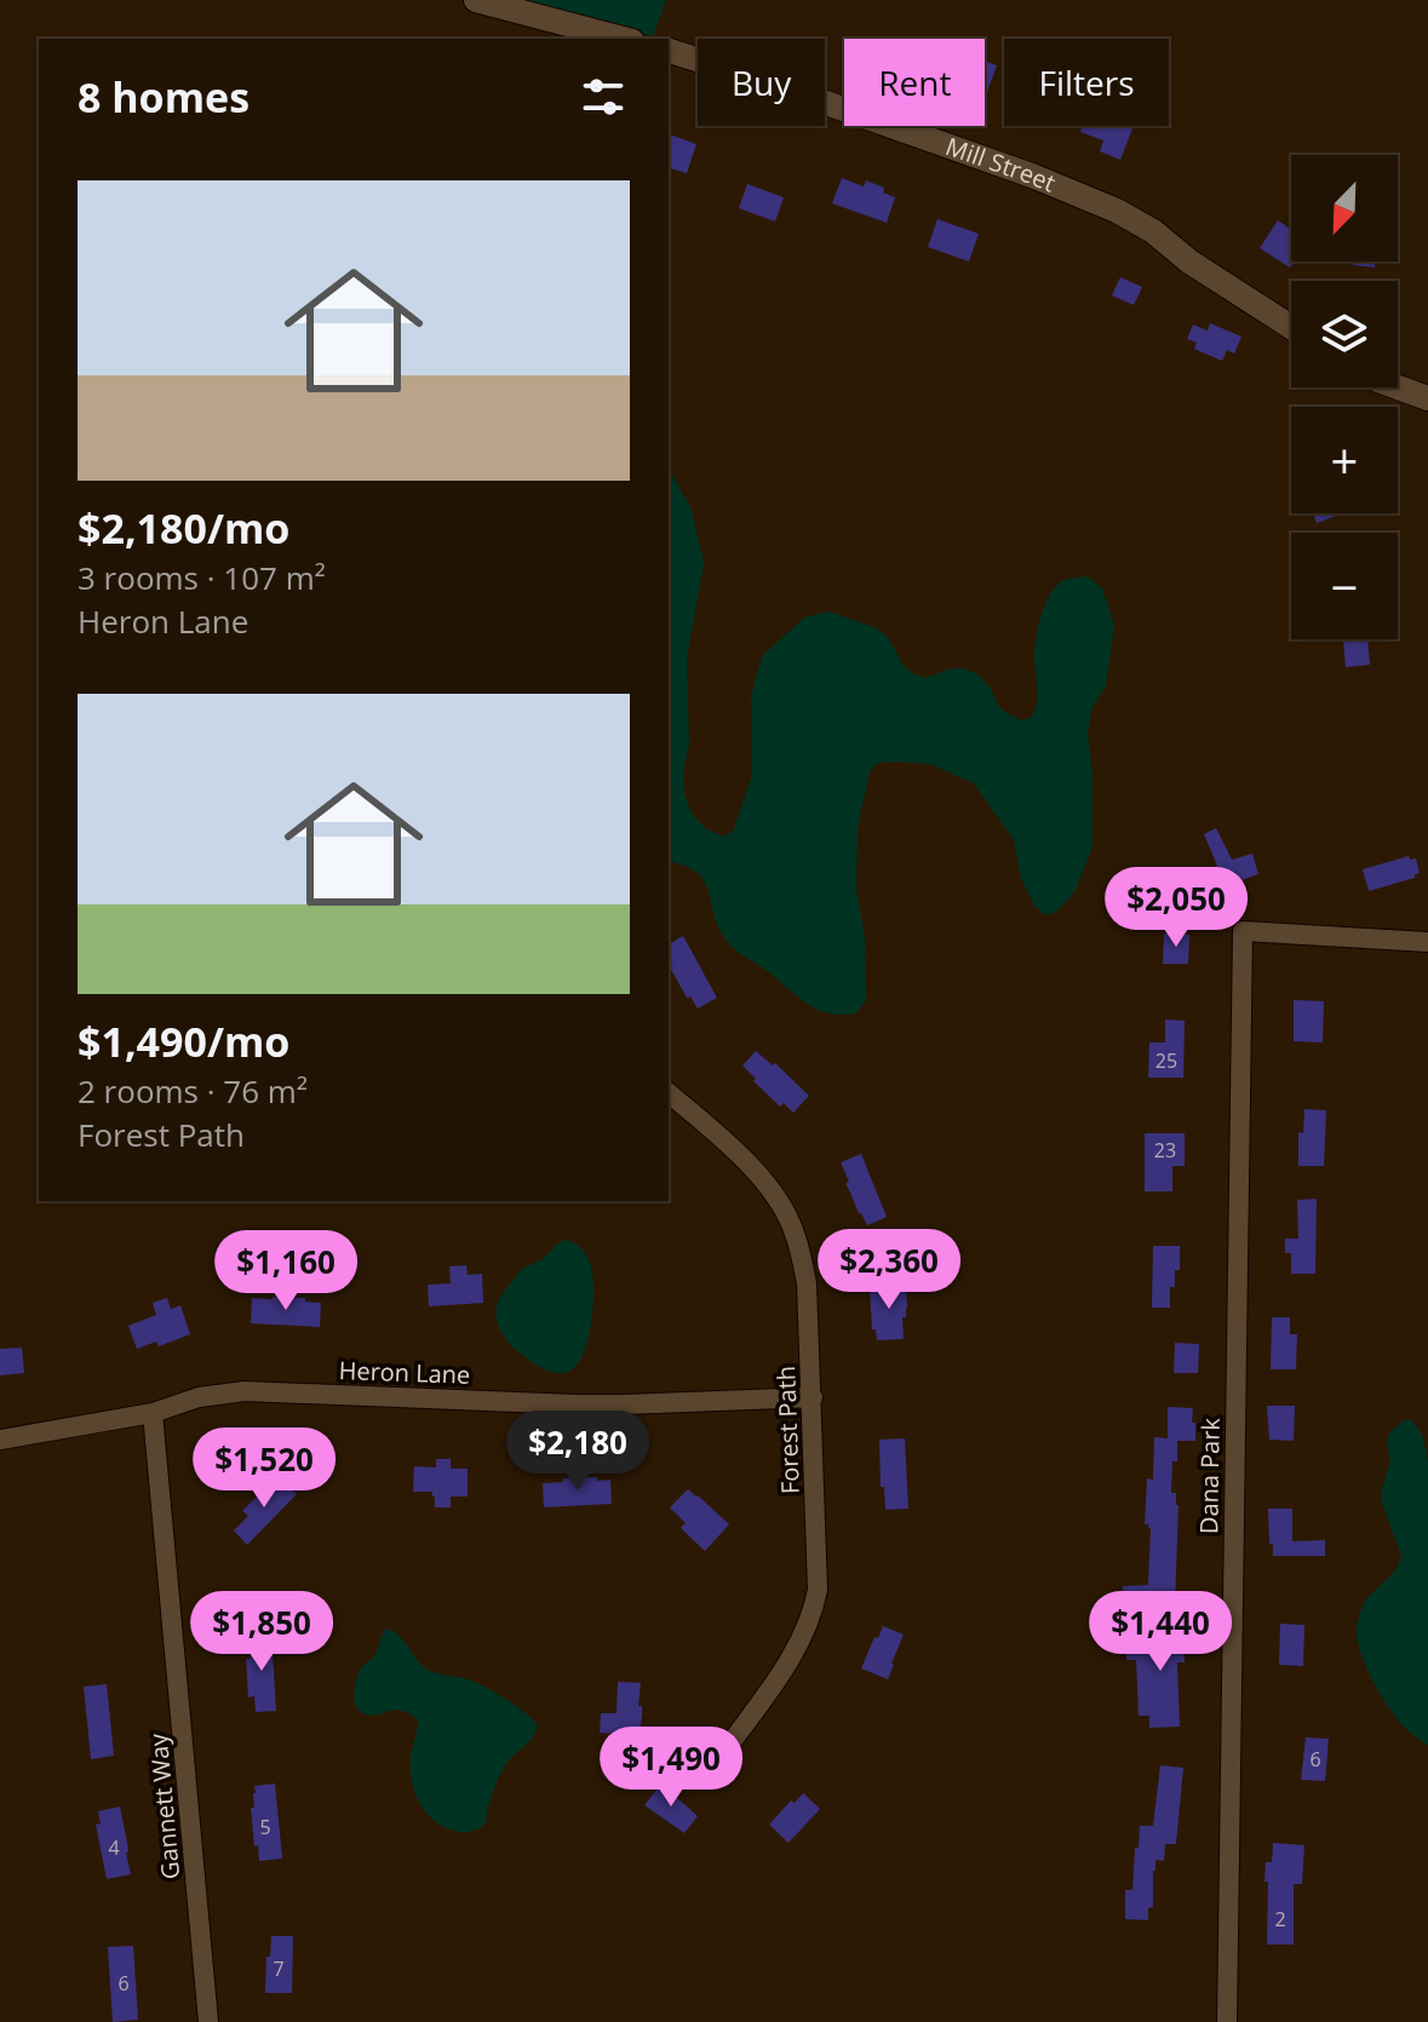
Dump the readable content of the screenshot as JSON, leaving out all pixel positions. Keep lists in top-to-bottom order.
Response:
{
  "streets": {
    "street": [
      "Mill Street",
      "Heron Lane",
      "Forest Path",
      "Dana Park",
      "Gannett Way"
    ]
  },
  "crossings": [
    ["Heron Lane", "Forest Path"],
    ["Heron Lane", "Gannett Way"]
  ],
  "house_numbers": [
    "25",
    "23",
    "6",
    "5",
    "4",
    "2",
    "7",
    "6"
  ],
  "north": "bottom left",
  "page": {
    "chip": ["Buy", "Rent", "Filters"],
    "heading": "8 homes",
    "map_buttons": ["+", "−"],
    "list": [
      {
        "name": "$2,180/mo",
        "note": "3 rooms · 107 m² · Heron Lane"
      },
      {
        "name": "$1,490/mo",
        "note": "2 rooms · 76 m² · Forest Path"
      }
    ],
    "price": [
      "$2,050",
      "$2,360",
      "$1,160",
      "$2,180",
      "$1,520",
      "$1,850",
      "$1,440",
      "$1,490"
    ]
  }
}
